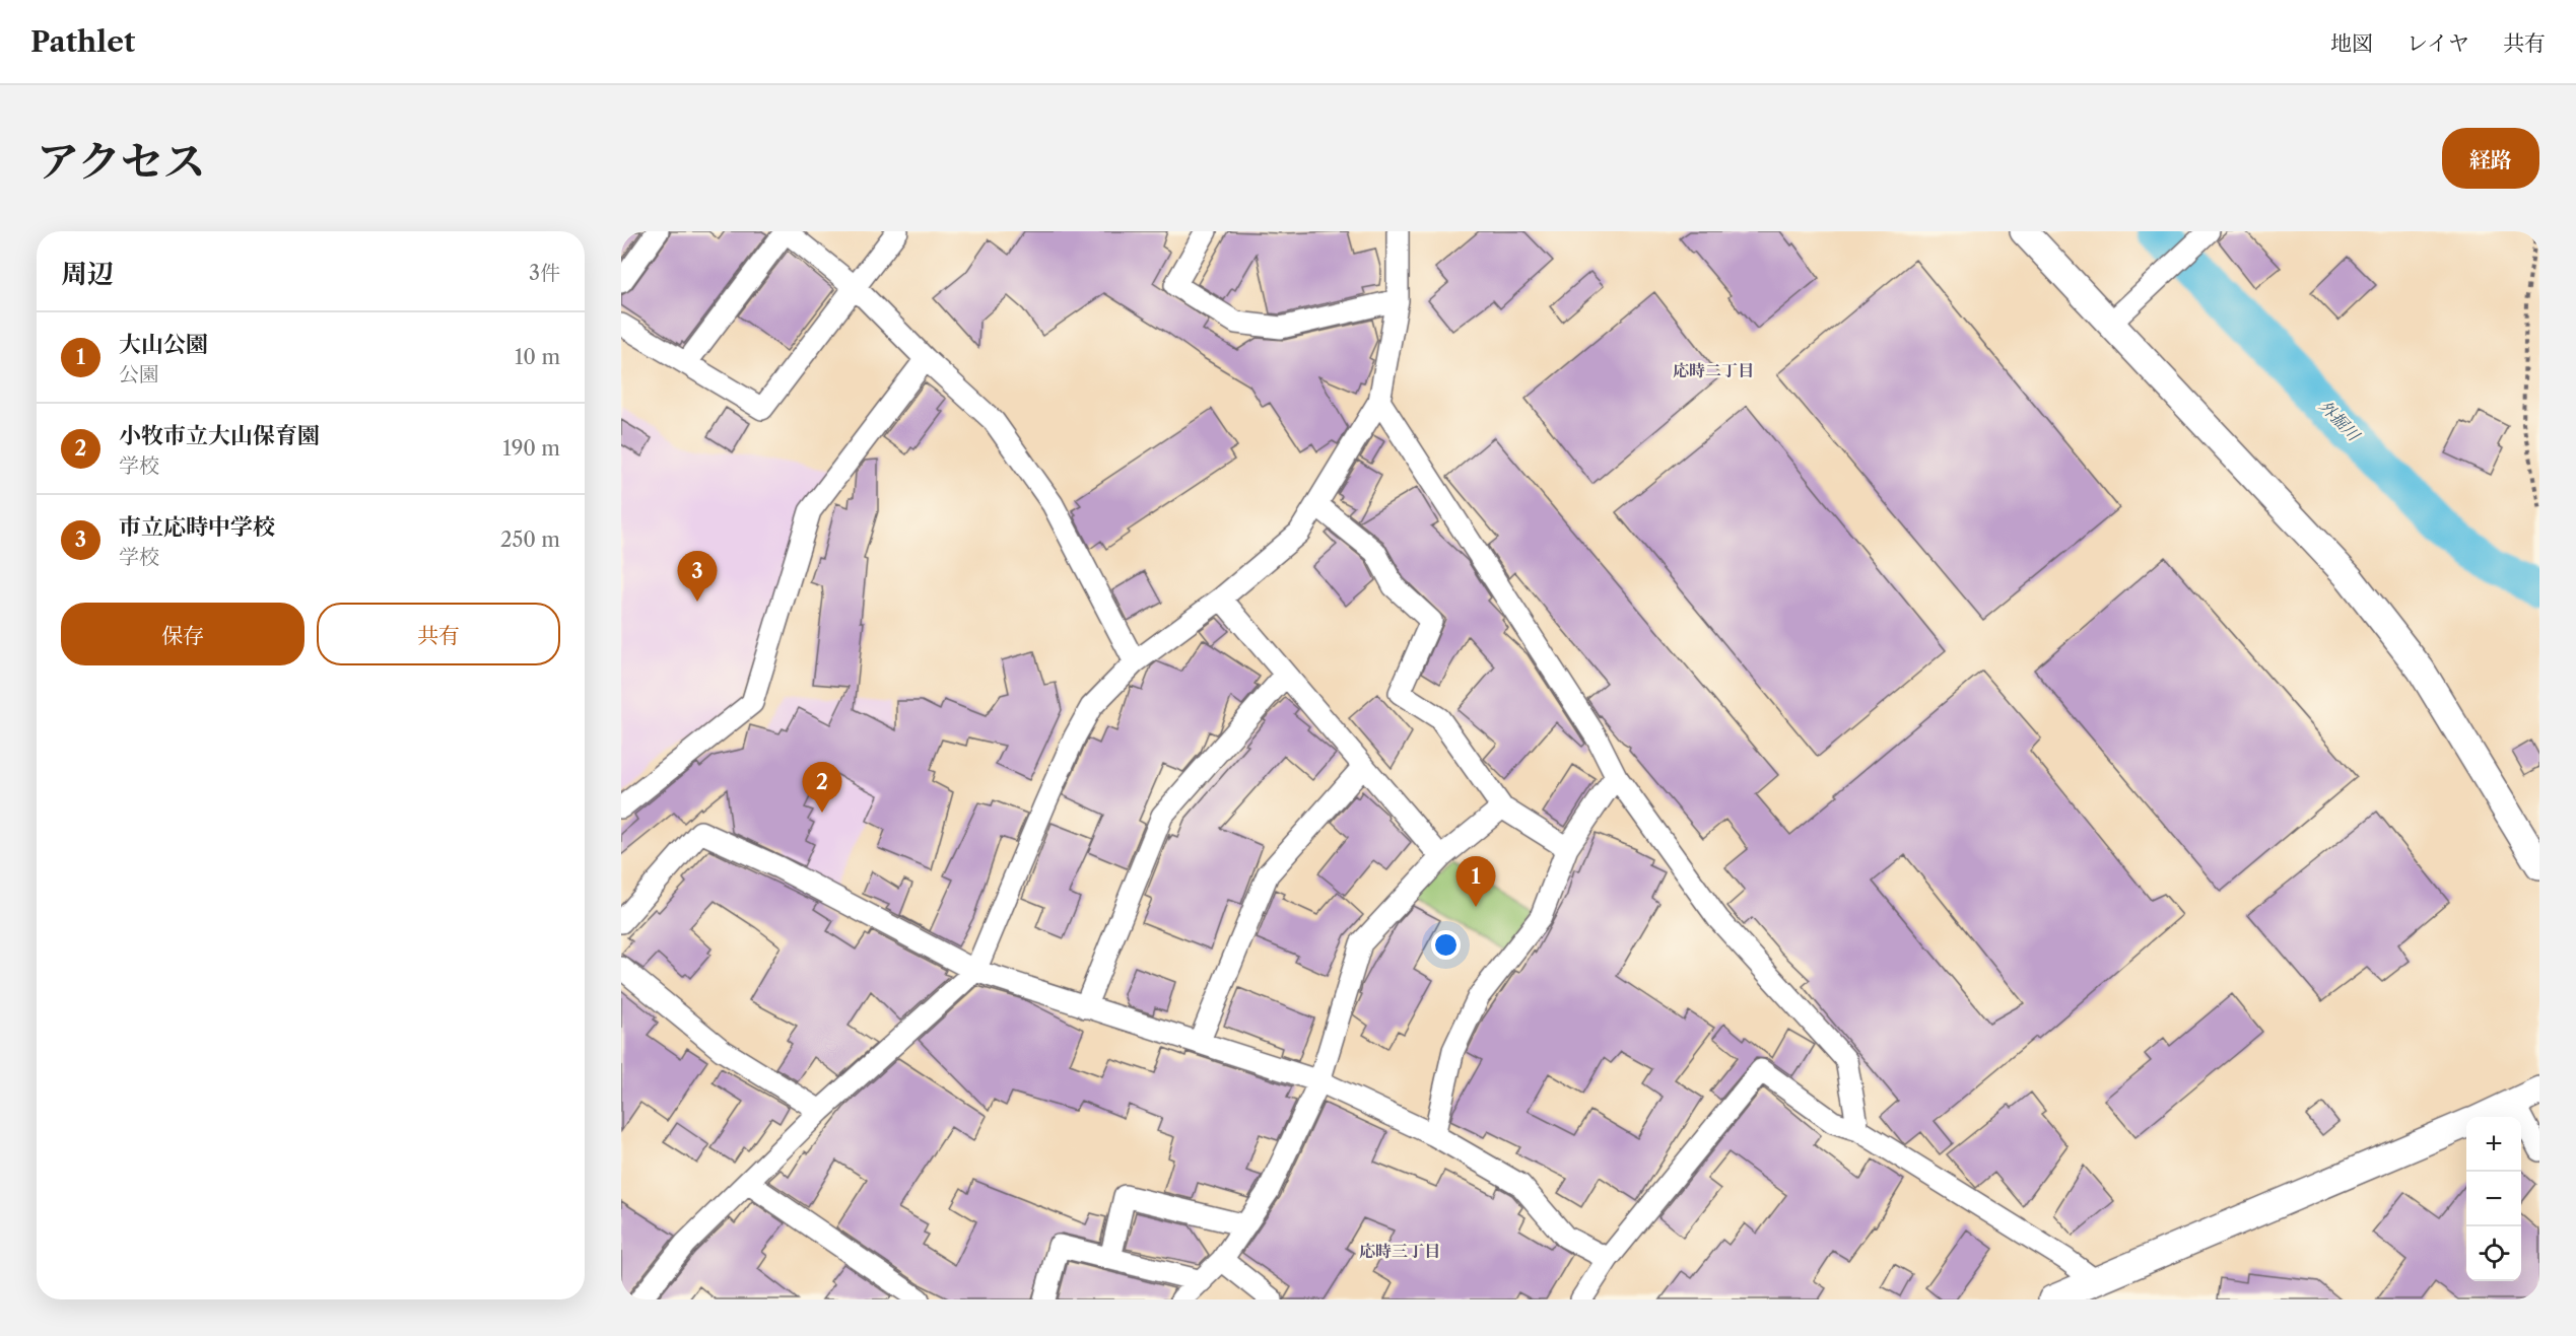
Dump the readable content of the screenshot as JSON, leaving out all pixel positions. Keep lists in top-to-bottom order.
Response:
{
  "districts": ["応時二丁目", "応時三丁目"],
  "water": ["外掘川"],
  "page": {
    "header": "Pathlet",
    "nav": ["地図", "レイヤ", "共有"],
    "title": "アクセス",
    "buttons": [
      "経路",
      ["保存", "共有"]
    ],
    "heading": ["周辺", "3件"],
    "list": [
      {
        "mark": "1",
        "name": "大山公園",
        "note": "公園",
        "value": "10 m"
      },
      {
        "mark": "2",
        "name": "小牧市立大山保育園",
        "note": "学校",
        "value": "190 m"
      },
      {
        "mark": "3",
        "name": "市立応時中学校",
        "note": "学校",
        "value": "250 m"
      }
    ],
    "pins": ["3", "2", "1"],
    "map_buttons": ["+", "−"]
  }
}
